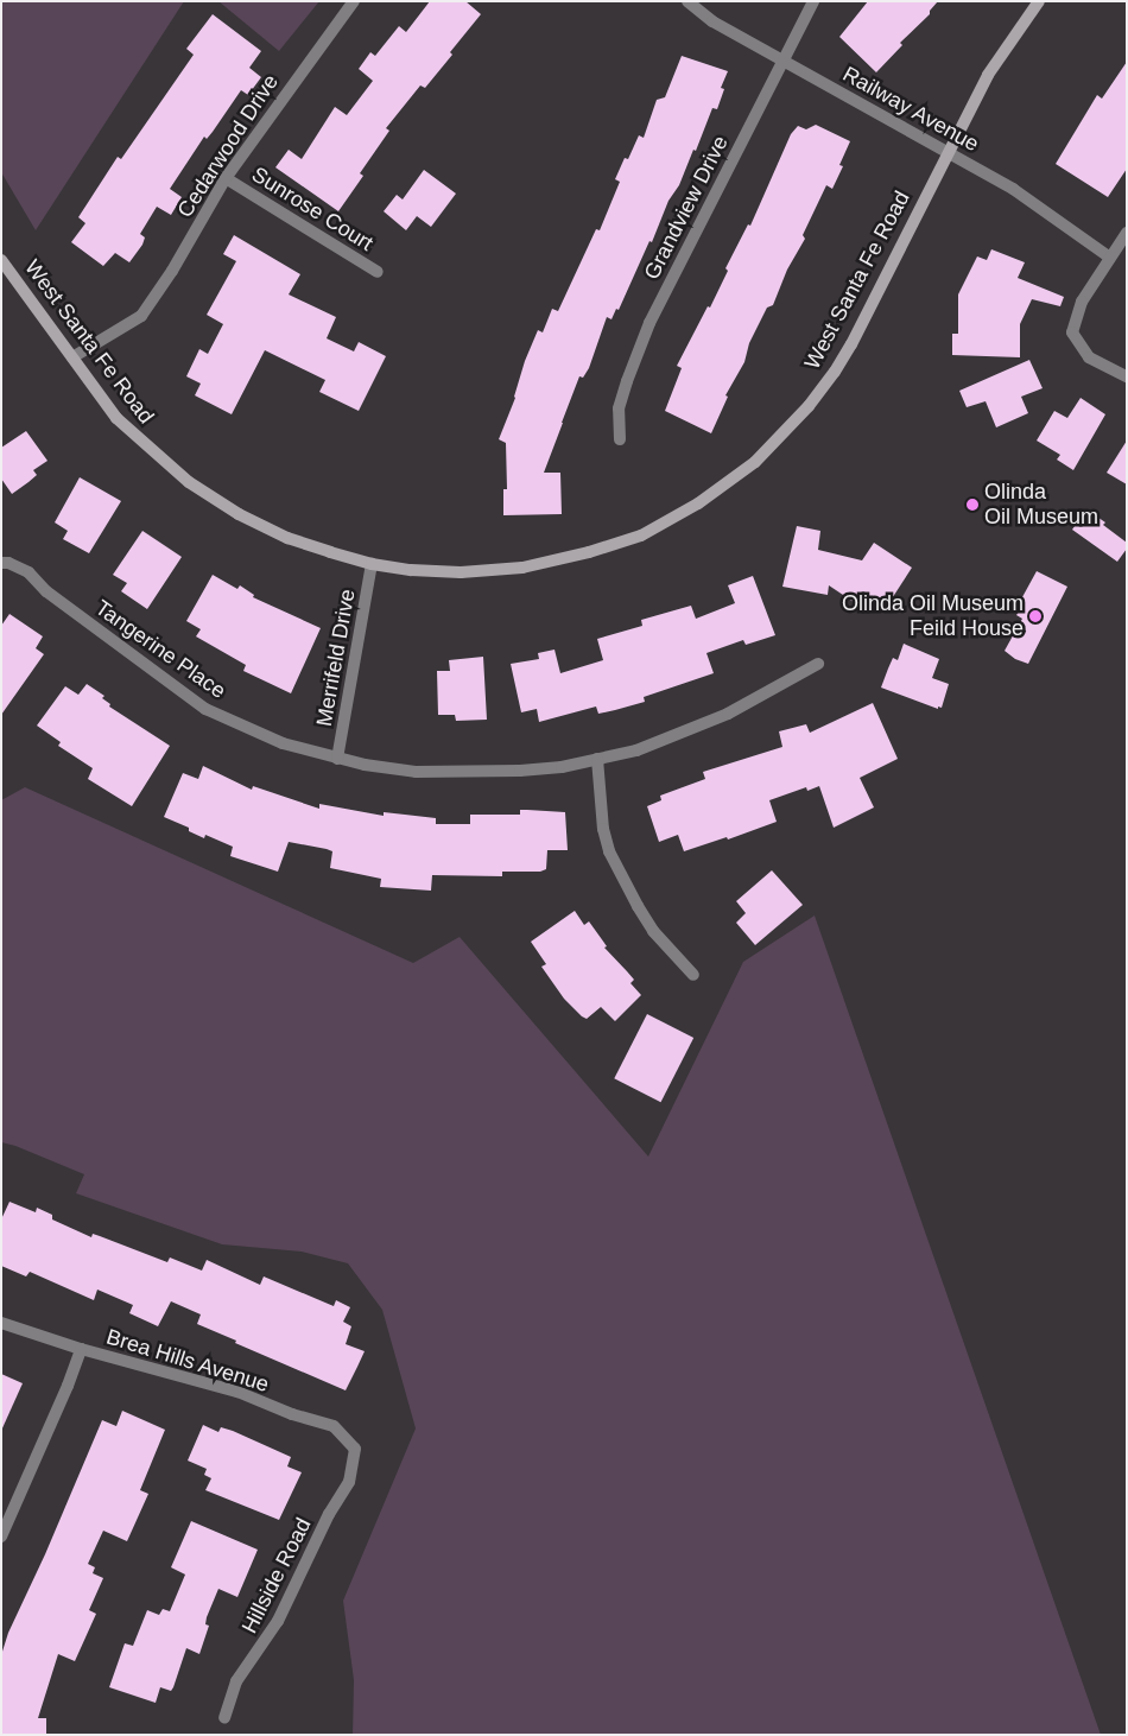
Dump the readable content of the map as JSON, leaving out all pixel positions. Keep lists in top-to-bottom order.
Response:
{
  "streets": {
    "street": [
      "Railway Avenue",
      "Cedarwood Drive",
      "Grandview Drive",
      "Sunrose Court",
      "West Santa Fe Road",
      "Tangerine Place",
      "Merrifeld Drive",
      "Brea Hills Avenue",
      "Hillside Road"
    ]
  },
  "crossings": [
    ["Railway Avenue", "Grandview Drive"],
    ["Railway Avenue", "West Santa Fe Road"],
    ["Cedarwood Drive", "Sunrose Court"],
    ["Cedarwood Drive", "West Santa Fe Road"],
    ["West Santa Fe Road", "Merrifeld Drive"],
    ["Tangerine Place", "Merrifeld Drive"],
    ["Brea Hills Avenue", "Hillside Road"]
  ],
  "places": ["Olinda Oil Museum", "Olinda Oil Museum Feild House"]
}
